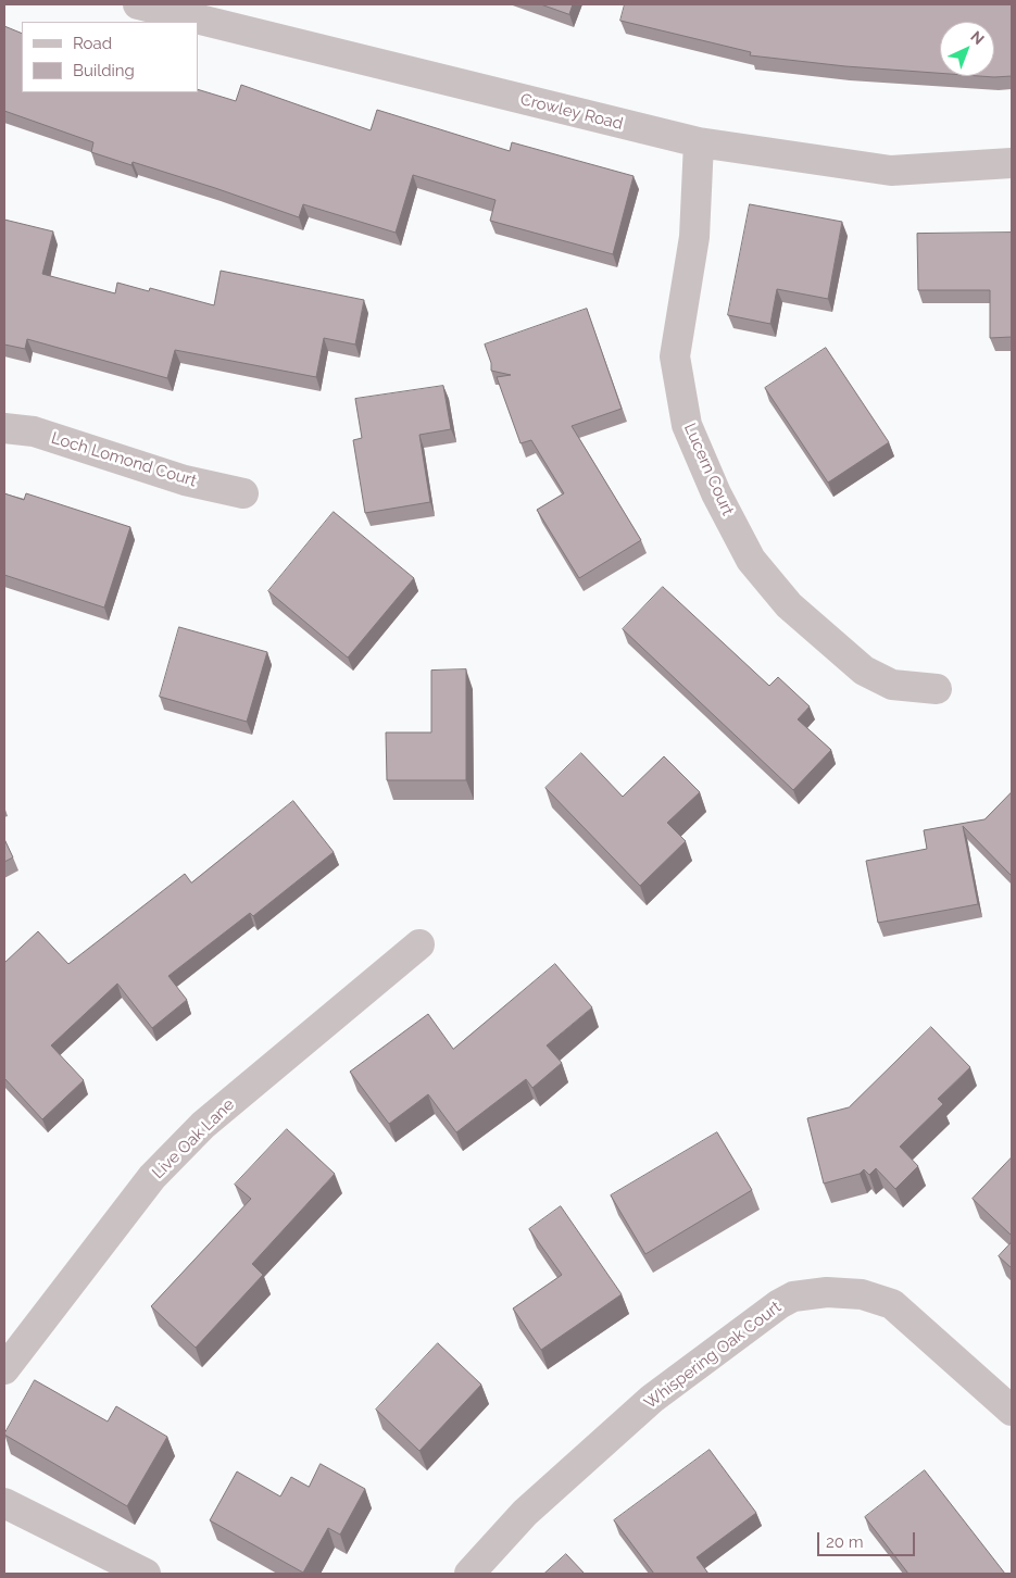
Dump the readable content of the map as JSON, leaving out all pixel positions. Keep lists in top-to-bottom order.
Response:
{
  "streets": {
    "street": [
      "Crowley Road",
      "Loch Lomond Court",
      "Lucern Court",
      "Live Oak Lane",
      "Whispering Oak Court"
    ]
  },
  "crossings": [
    ["Crowley Road", "Lucern Court"]
  ],
  "legend": ["Road", "Building"],
  "scale_bar": "20 m",
  "north": "top right"
}
